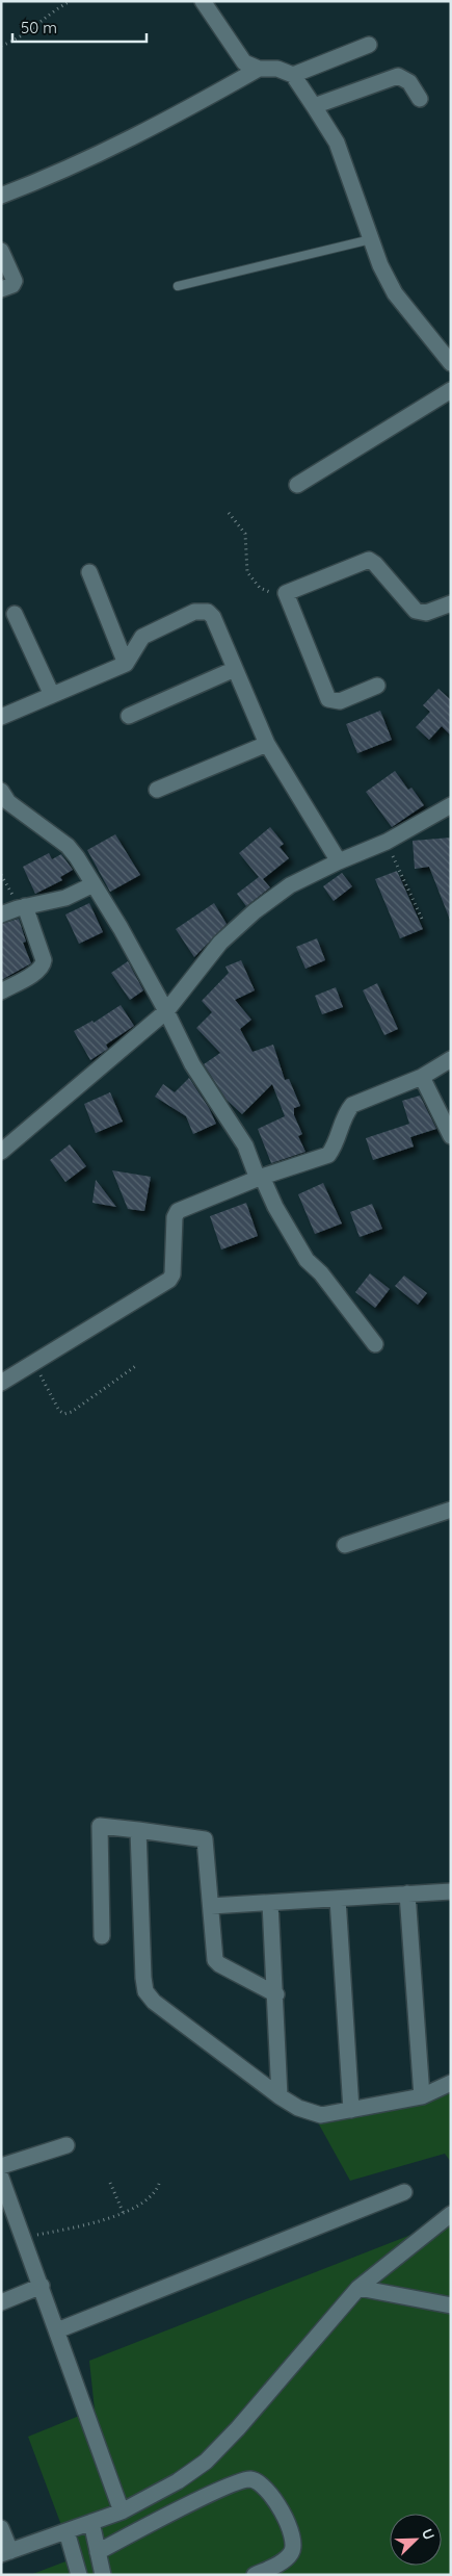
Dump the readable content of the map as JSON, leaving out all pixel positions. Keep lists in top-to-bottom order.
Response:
{
  "scale_bar": "50 m",
  "north": "top right"
}
